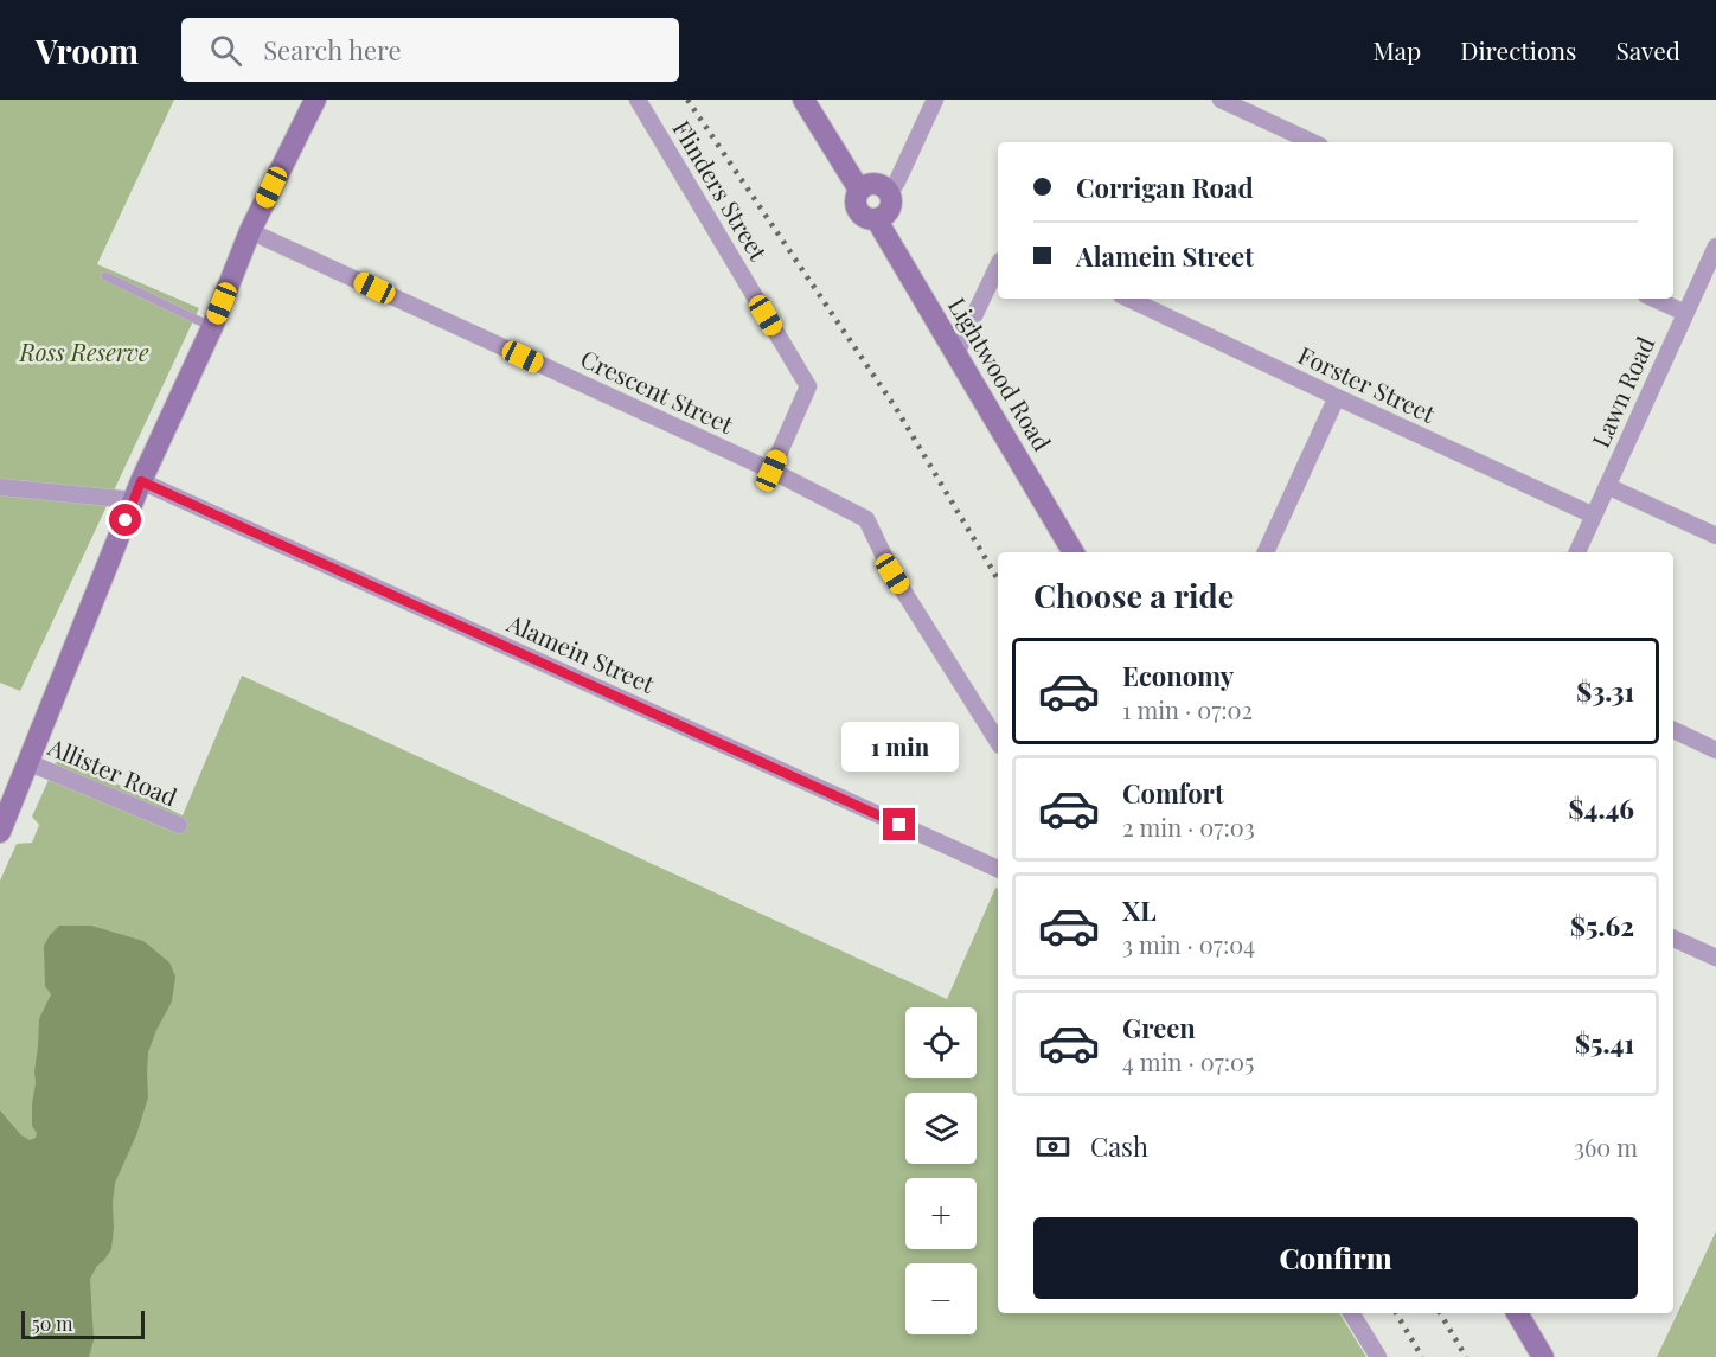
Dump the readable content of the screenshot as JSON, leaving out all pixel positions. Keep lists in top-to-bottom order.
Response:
{
  "streets": {
    "main road": ["Lightwood Road"],
    "street": [
      "Flinders Street",
      "Forster Street",
      "Crescent Street",
      "Lawn Road",
      "Alamein Street",
      "Allister Road"
    ]
  },
  "crossings": [
    ["Flinders Street", "Crescent Street"],
    ["Forster Street", "Lawn Road"]
  ],
  "parks": ["Ross Reserve"],
  "scale_bar": "50 m",
  "page": {
    "header": "Vroom",
    "search": "Search here",
    "nav": ["Map", "Directions", "Saved"],
    "banner": ["Corrigan Road", "Alamein Street"],
    "heading": "Choose a ride",
    "list": [
      {
        "name": "Economy",
        "note": "1 min · 07:02",
        "value": "$3.31"
      },
      {
        "name": "Comfort",
        "note": "2 min · 07:03",
        "value": "$4.46"
      },
      {
        "name": "XL",
        "note": "3 min · 07:04",
        "value": "$5.62"
      },
      {
        "name": "Green",
        "note": "4 min · 07:05",
        "value": "$5.41"
      }
    ],
    "bubble": "1 min",
    "map_buttons": ["+", "−"],
    "pay": ["Cash", "360 m"],
    "buttons": "Confirm",
    "scale": "50 m"
  }
}
